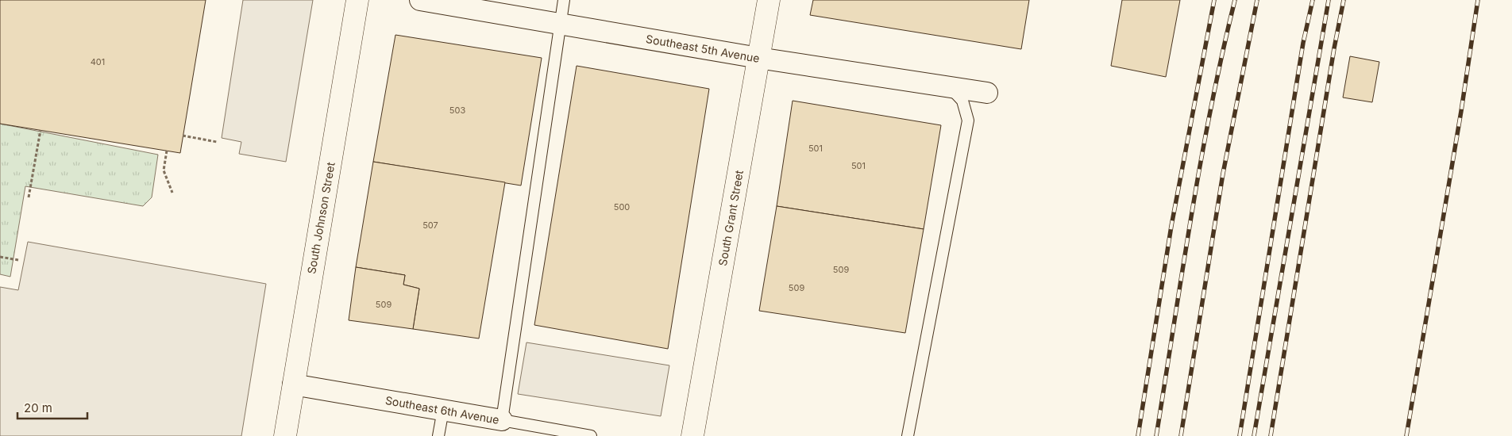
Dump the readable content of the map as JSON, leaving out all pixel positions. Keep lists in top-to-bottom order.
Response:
{
  "streets": {
    "main road": ["South Johnson Street", "South Grant Street"],
    "street": ["Southeast 5th Avenue", "Southeast 6th Avenue"]
  },
  "crossings": [
    ["Southeast 5th Avenue", "South Grant Street"],
    ["South Johnson Street", "Southeast 6th Avenue"]
  ],
  "house_numbers": [
    "401",
    "503",
    "501",
    "501",
    "500",
    "507",
    "509",
    "509",
    "509"
  ],
  "scale_bar": "20 m"
}
